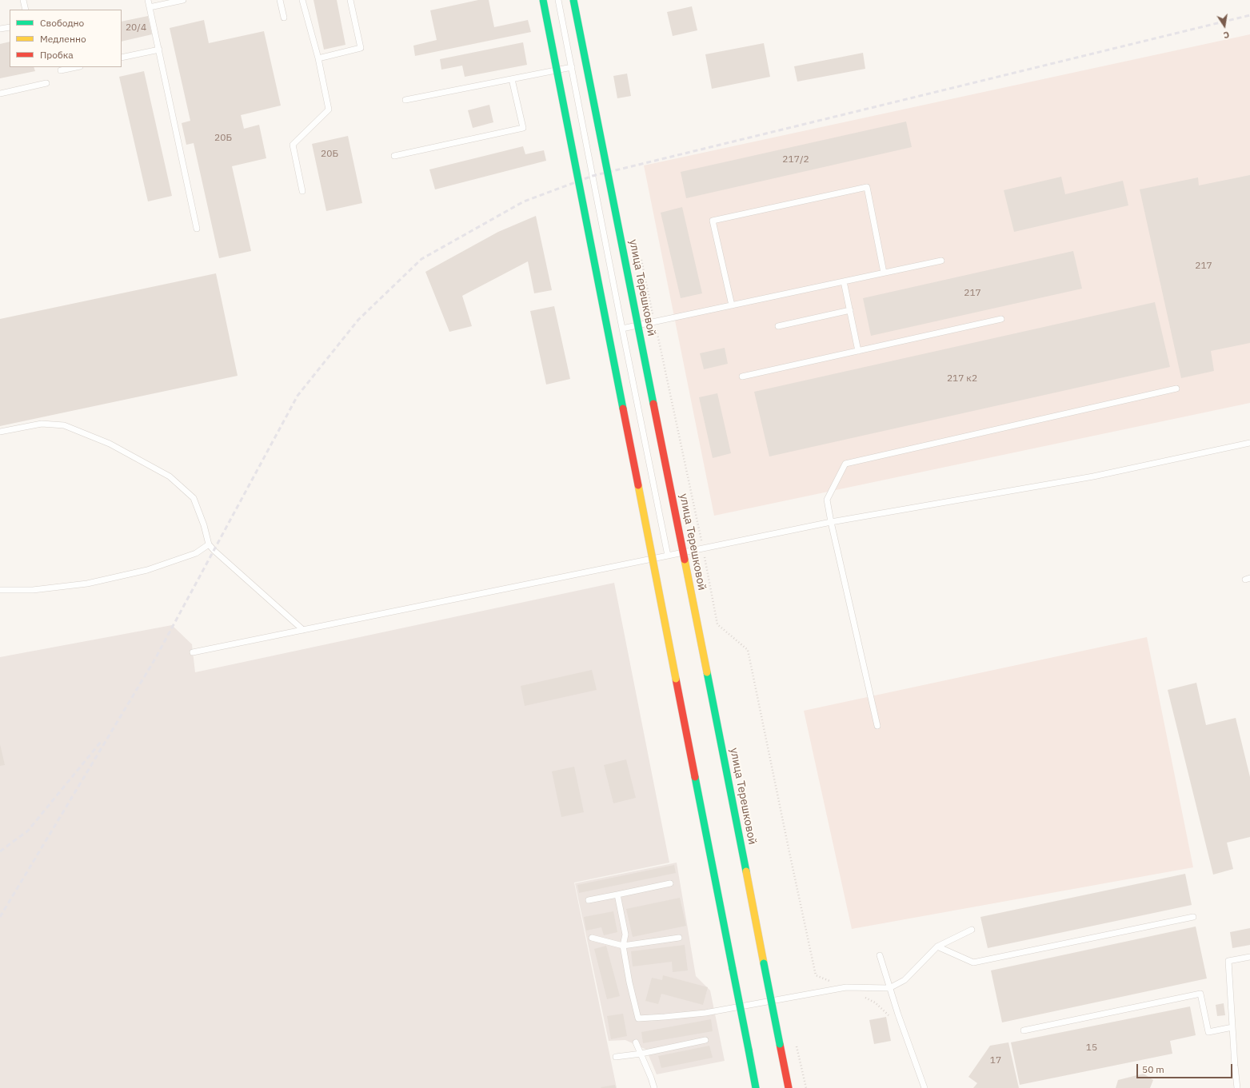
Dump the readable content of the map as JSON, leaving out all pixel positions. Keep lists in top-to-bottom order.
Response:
{
  "streets": {
    "main road": ["улица Терешковой"]
  },
  "house_numbers": [
    "20/4",
    "20Б",
    "20Б",
    "217/2",
    "217",
    "217",
    "217 к2",
    "15",
    "17"
  ],
  "legend": ["Свободно", "Медленно", "Пробка"],
  "scale_bar": "50 m",
  "north": "bottom"
}
